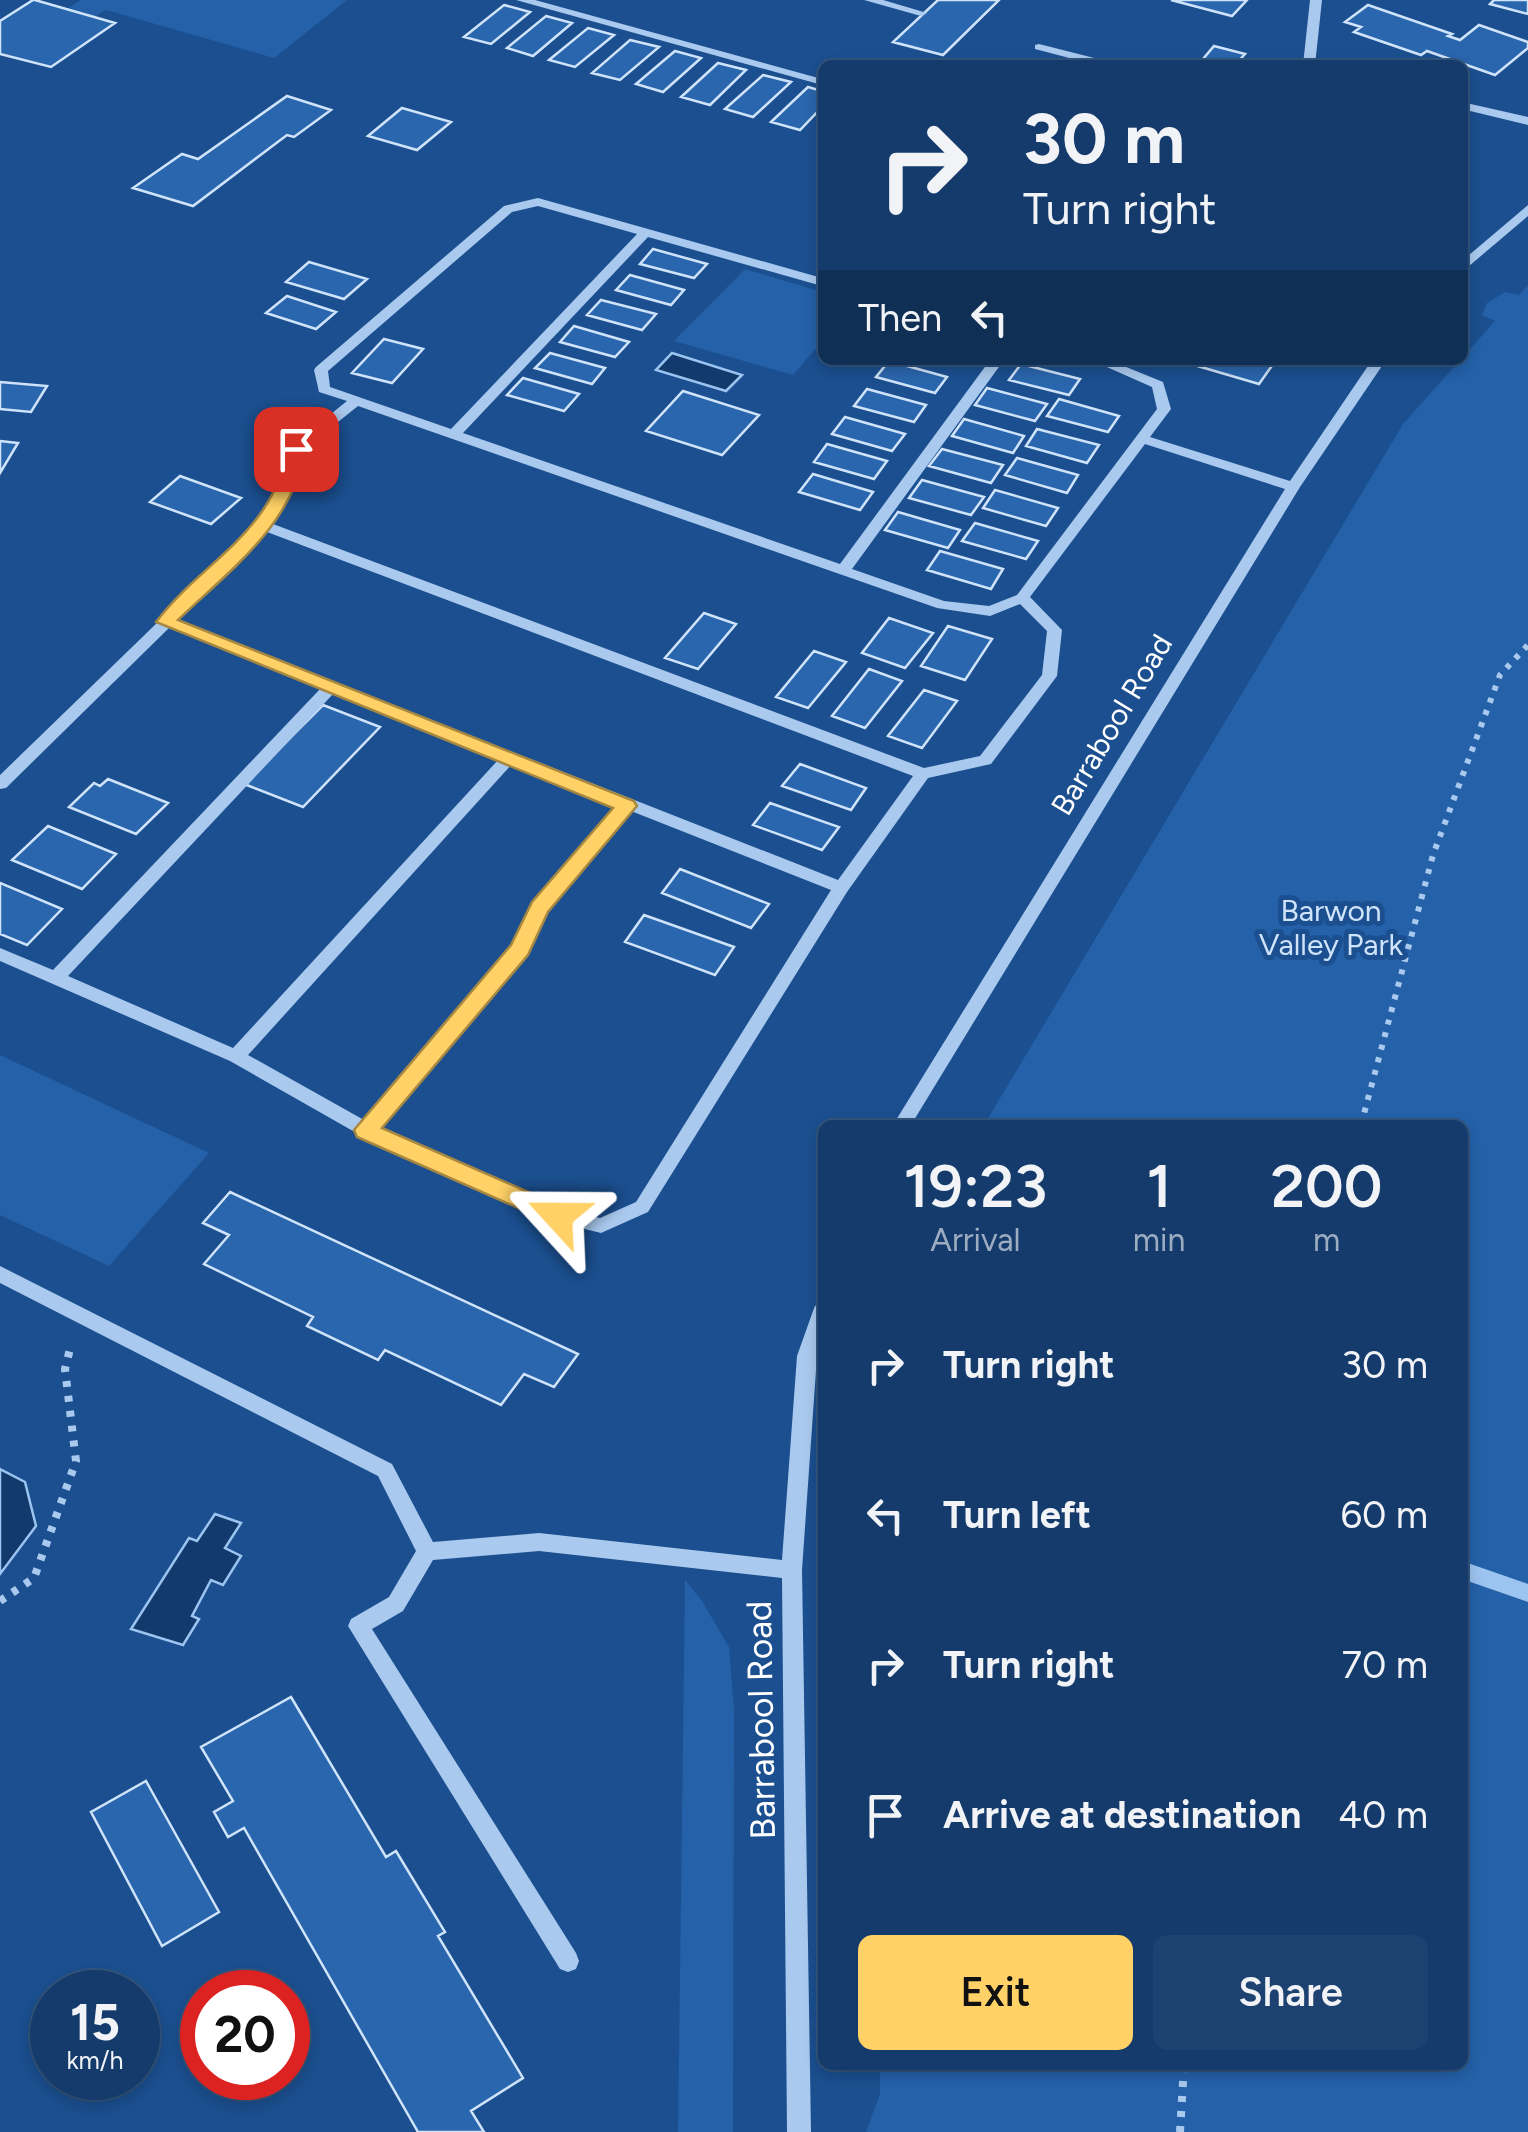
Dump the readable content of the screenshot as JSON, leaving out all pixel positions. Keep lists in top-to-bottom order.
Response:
{
  "streets": {
    "street": ["Barrabool Road"]
  },
  "parks": ["Barwon Valley Park"],
  "page": {
    "turn": ["30 m", "Turn right"],
    "then": "Then",
    "eta": [
      "19:23",
      "Arrival",
      "1",
      "min",
      "200",
      "m"
    ],
    "list": [
      {
        "name": "Turn right",
        "value": "30 m"
      },
      {
        "name": "Turn left",
        "value": "60 m"
      },
      {
        "name": "Turn right",
        "value": "70 m"
      },
      {
        "name": "Arrive at destination",
        "value": "40 m"
      }
    ],
    "buttons": ["Exit", "Share"],
    "speed": "15 km/h",
    "limit": "20"
  }
}
